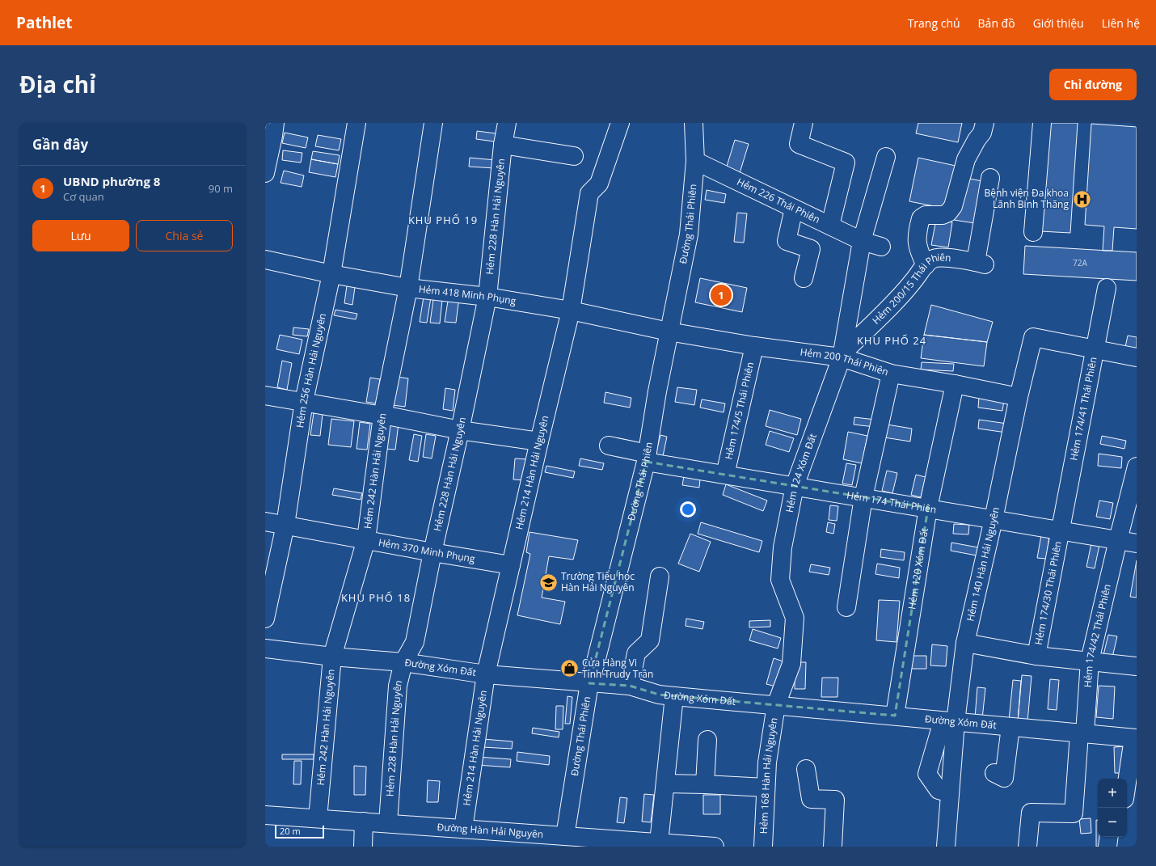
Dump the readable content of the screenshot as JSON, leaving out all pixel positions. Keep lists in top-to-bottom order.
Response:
{
  "streets": {
    "street": [
      "Hẻm 226 Thái Phiên",
      "Hẻm 228 Hàn Hải Nguyên",
      "Đường Thái Phiên",
      "Hẻm 200/15 Thái Phiên",
      "Hẻm 418 Minh Phụng",
      "Hẻm 200 Thái Phiên",
      "Hẻm 256 Hàn Hải Nguyên",
      "Hẻm 174/41 Thái Phiên",
      "Hẻm 174/5 Thái Phiên",
      "Hẻm 242 Hàn Hải Nguyên",
      "Hẻm 214 Hàn Hải Nguyên",
      "Hẻm 124 Xóm Đất",
      "Hẻm 174 Thái Phiên",
      "Hẻm 370 Minh Phụng",
      "Hẻm 140 Hàn Hải Nguyên",
      "Hẻm 120 Xóm Đất",
      "Hẻm 174/30 Thái Phiên",
      "Hẻm 174/42 Thái Phiên",
      "Đường Xóm Đất",
      "Hẻm 168 Hàn Hải Nguyên",
      "Đường Hàn Hải Nguyên"
    ]
  },
  "crossings": [
    ["Hẻm 226 Thái Phiên", "Đường Thái Phiên"],
    ["Hẻm 226 Thái Phiên", "Hẻm 124 Xóm Đất"],
    ["Hẻm 228 Hàn Hải Nguyên", "Hẻm 418 Minh Phụng"],
    ["Hẻm 228 Hàn Hải Nguyên", "Hẻm 370 Minh Phụng"],
    ["Hẻm 228 Hàn Hải Nguyên", "Đường Xóm Đất"],
    ["Hẻm 228 Hàn Hải Nguyên", "Đường Hàn Hải Nguyên"],
    ["Đường Thái Phiên", "Hẻm 418 Minh Phụng"],
    ["Đường Thái Phiên", "Hẻm 200 Thái Phiên"],
    ["Đường Thái Phiên", "Hẻm 174 Thái Phiên"],
    ["Đường Thái Phiên", "Đường Xóm Đất"],
    ["Đường Thái Phiên", "Đường Hàn Hải Nguyên"],
    ["Hẻm 200/15 Thái Phiên", "Hẻm 200 Thái Phiên"],
    ["Hẻm 200/15 Thái Phiên", "Hẻm 124 Xóm Đất"],
    ["Hẻm 418 Minh Phụng", "Hẻm 200 Thái Phiên"],
    ["Hẻm 418 Minh Phụng", "Hẻm 256 Hàn Hải Nguyên"],
    ["Hẻm 418 Minh Phụng", "Hẻm 242 Hàn Hải Nguyên"],
    ["Hẻm 418 Minh Phụng", "Hẻm 214 Hàn Hải Nguyên"],
    ["Hẻm 200 Thái Phiên", "Hẻm 174/5 Thái Phiên"],
    ["Hẻm 200 Thái Phiên", "Hẻm 124 Xóm Đất"],
    ["Hẻm 200 Thái Phiên", "Hẻm 140 Hàn Hải Nguyên"],
    ["Hẻm 200 Thái Phiên", "Hẻm 120 Xóm Đất"],
    ["Hẻm 256 Hàn Hải Nguyên", "Hẻm 370 Minh Phụng"],
    ["Hẻm 174/41 Thái Phiên", "Hẻm 174 Thái Phiên"],
    ["Hẻm 174/41 Thái Phiên", "Hẻm 140 Hàn Hải Nguyên"],
    ["Hẻm 174/41 Thái Phiên", "Hẻm 174/30 Thái Phiên"],
    ["Hẻm 174/5 Thái Phiên", "Hẻm 174 Thái Phiên"],
    ["Hẻm 242 Hàn Hải Nguyên", "Hẻm 370 Minh Phụng"],
    ["Hẻm 242 Hàn Hải Nguyên", "Đường Xóm Đất"],
    ["Hẻm 242 Hàn Hải Nguyên", "Đường Hàn Hải Nguyên"],
    ["Hẻm 214 Hàn Hải Nguyên", "Hẻm 370 Minh Phụng"],
    ["Hẻm 214 Hàn Hải Nguyên", "Đường Xóm Đất"],
    ["Hẻm 214 Hàn Hải Nguyên", "Đường Hàn Hải Nguyên"],
    ["Hẻm 124 Xóm Đất", "Hẻm 174 Thái Phiên"],
    ["Hẻm 124 Xóm Đất", "Đường Xóm Đất"],
    ["Hẻm 124 Xóm Đất", "Hẻm 168 Hàn Hải Nguyên"],
    ["Hẻm 174 Thái Phiên", "Hẻm 140 Hàn Hải Nguyên"],
    ["Hẻm 174 Thái Phiên", "Hẻm 120 Xóm Đất"],
    ["Hẻm 174 Thái Phiên", "Hẻm 174/30 Thái Phiên"],
    ["Hẻm 174 Thái Phiên", "Hẻm 174/42 Thái Phiên"],
    ["Hẻm 140 Hàn Hải Nguyên", "Đường Xóm Đất"],
    ["Hẻm 120 Xóm Đất", "Đường Xóm Đất"],
    ["Hẻm 174/42 Thái Phiên", "Đường Xóm Đất"],
    ["Đường Xóm Đất", "Hẻm 168 Hàn Hải Nguyên"]
  ],
  "districts": ["KHU PHỐ 19", "KHU PHỐ 24", "KHU PHỐ 18"],
  "places": {
    "hospital": ["Bệnh viện Đa khoa Lãnh Binh Thăng"],
    "school or university": ["Trường Tiểu học Hàn Hải Nguyên"],
    "shop": ["Cửa Hàng Vi Tính Trudy Trần"]
  },
  "house_numbers": ["72A"],
  "scale_bar": "20 m",
  "page": {
    "header": "Pathlet",
    "nav": [
      "Trang chủ",
      "Bản đồ",
      "Giới thiệu",
      "Liên hệ"
    ],
    "title": "Địa chỉ",
    "buttons": [
      "Chỉ đường",
      ["Lưu", "Chia sẻ"]
    ],
    "heading": "Gần đây",
    "list": [
      {
        "mark": "1",
        "name": "UBND phường 8",
        "note": "Cơ quan",
        "value": "90 m"
      }
    ],
    "pins": "1",
    "map_buttons": ["+", "−"],
    "scale": "20 m"
  }
}
